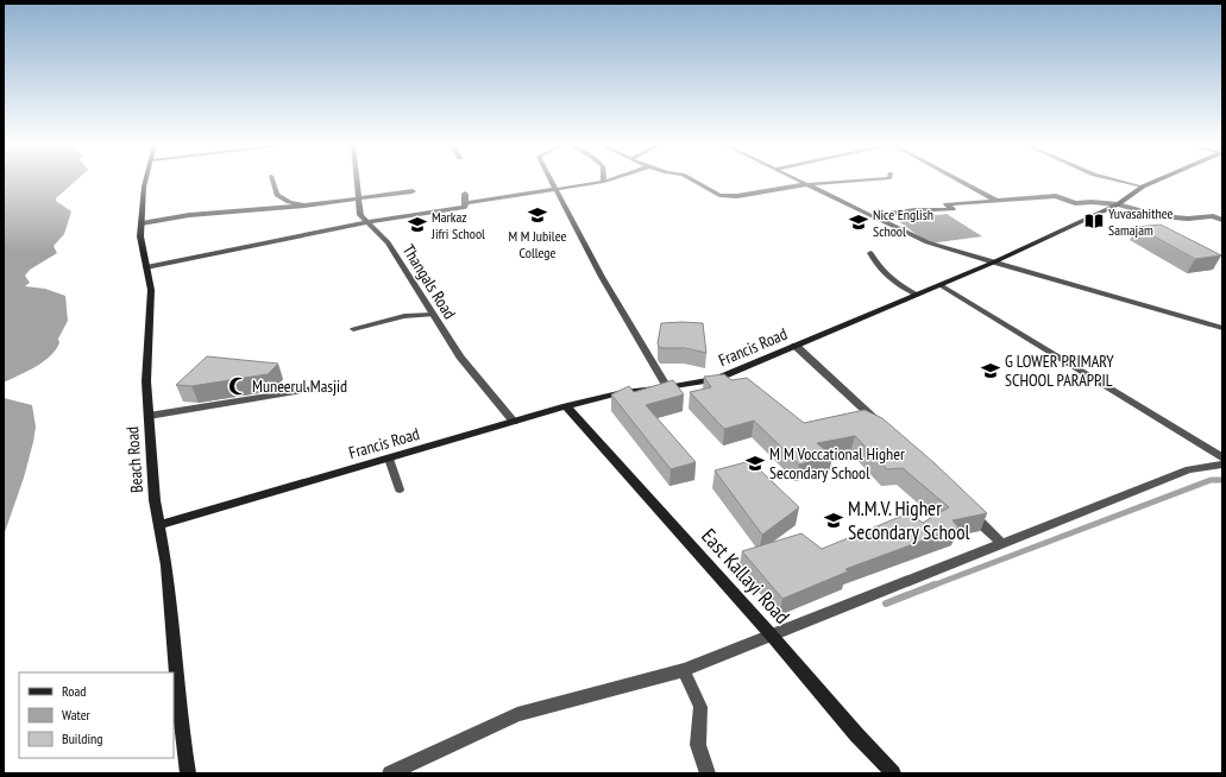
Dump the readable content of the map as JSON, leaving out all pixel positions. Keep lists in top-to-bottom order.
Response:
{
  "streets": {
    "main road": ["Francis Road", "Beach Road", "East Kallayi Road"],
    "street": ["Thangals Road"]
  },
  "crossings": [
    ["Thangals Road", "Francis Road"],
    ["Francis Road", "Beach Road"],
    ["Francis Road", "East Kallayi Road"]
  ],
  "places": {
    "school or university": [
      "M M Jubilee College",
      "Nice English School",
      "Markaz Jifri School",
      "G LOWER PRIMARY SCHOOL PARAPPIL",
      "M M Voccational Higher Secondary School",
      "M.M.V. Higher Secondary School"
    ],
    "library": ["Yuvasahithee Samajam"],
    "mosque": ["Muneerul Masjid"]
  },
  "legend": ["Road", "Water", "Building"]
}
